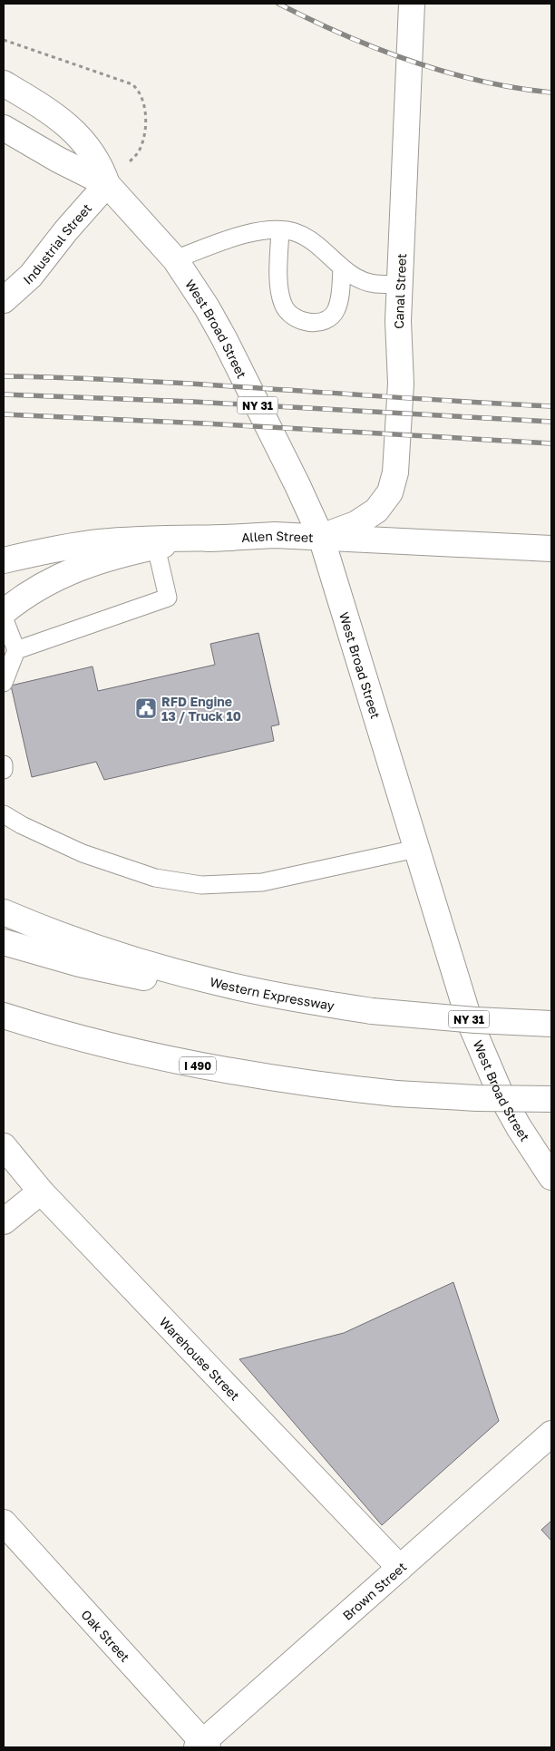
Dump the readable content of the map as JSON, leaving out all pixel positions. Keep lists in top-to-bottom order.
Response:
{
  "streets": {
    "main road": [
      "Industrial Street",
      "Canal Street",
      "West Broad Street",
      "NY 31",
      "Allen Street",
      "Western Expressway",
      "I 490",
      "Warehouse Street",
      "Brown Street",
      "Oak Street"
    ]
  },
  "crossings": [
    ["Industrial Street", "West Broad Street"],
    ["Canal Street", "West Broad Street"],
    ["Canal Street", "Allen Street"],
    ["West Broad Street", "Allen Street"],
    ["Warehouse Street", "Brown Street"],
    ["Brown Street", "Oak Street"]
  ],
  "places": {
    "public building": ["RFD Engine 13 / Truck 10"]
  }
}
